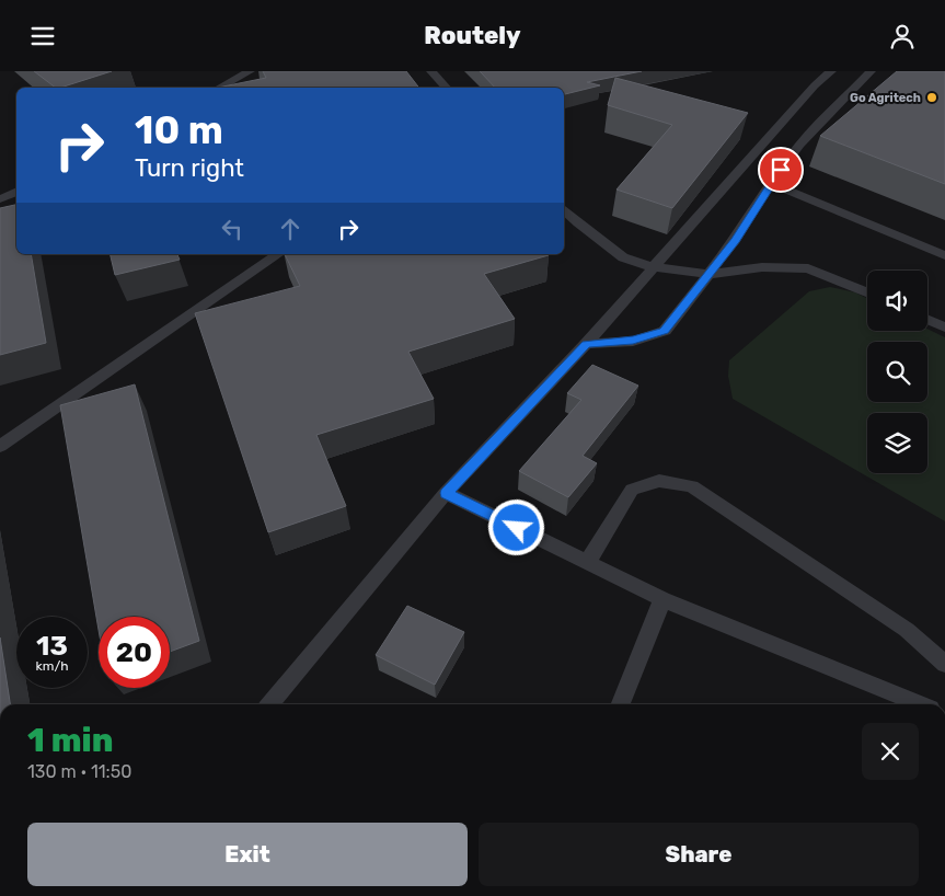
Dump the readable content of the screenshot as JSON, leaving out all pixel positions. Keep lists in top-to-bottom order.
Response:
{
  "places": ["Go Agritech"],
  "page": {
    "header": "Routely",
    "turn": ["10 m", "Turn right"],
    "speed": "13 km/h",
    "limit": "20",
    "heading": ["1 min", "130 m · 11:50"],
    "buttons": ["Exit", "Share"]
  }
}
